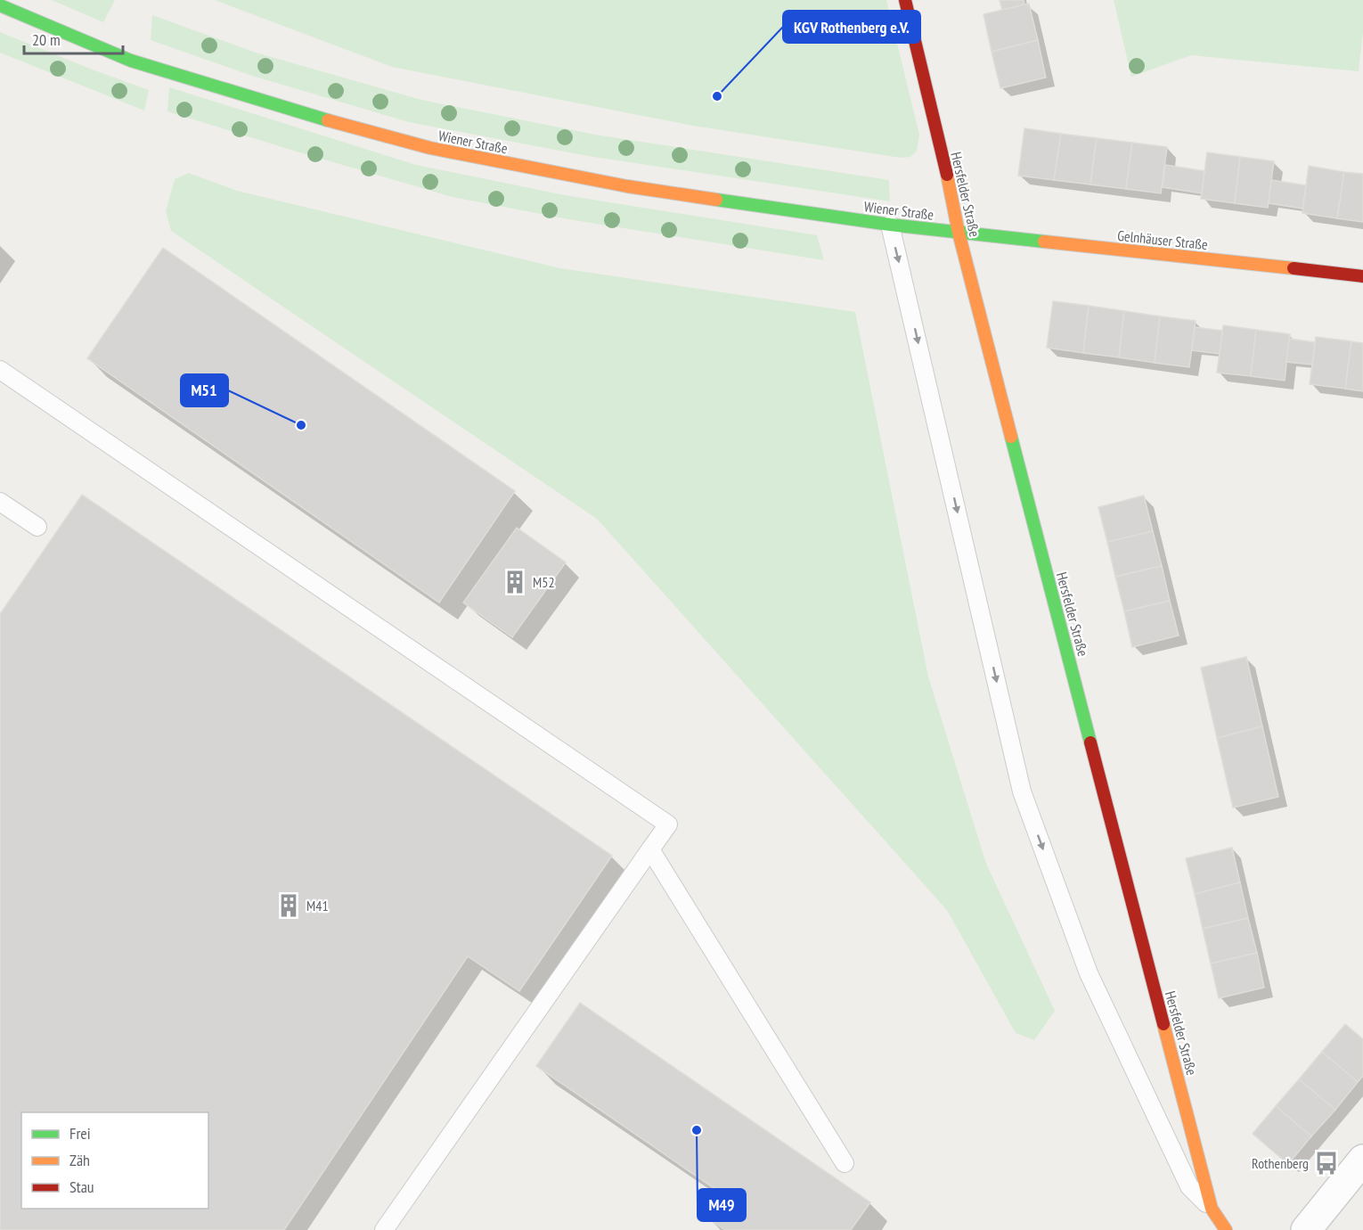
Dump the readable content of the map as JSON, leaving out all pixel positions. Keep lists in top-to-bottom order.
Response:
{
  "streets": {
    "main road": ["Wiener Straße", "Hersfelder Straße", "Gelnhäuser Straße"]
  },
  "crossings": [
    ["Wiener Straße", "Hersfelder Straße"],
    ["Wiener Straße", "Gelnhäuser Straße"],
    ["Hersfelder Straße", "Gelnhäuser Straße"]
  ],
  "places": {
    "other": ["KGV Rothenberg e.V.", "M51", "M49"],
    "building": ["M52", "M41"],
    "bus stop": ["Rothenberg"]
  },
  "legend": ["Frei", "Zäh", "Stau"],
  "scale_bar": "20 m"
}
